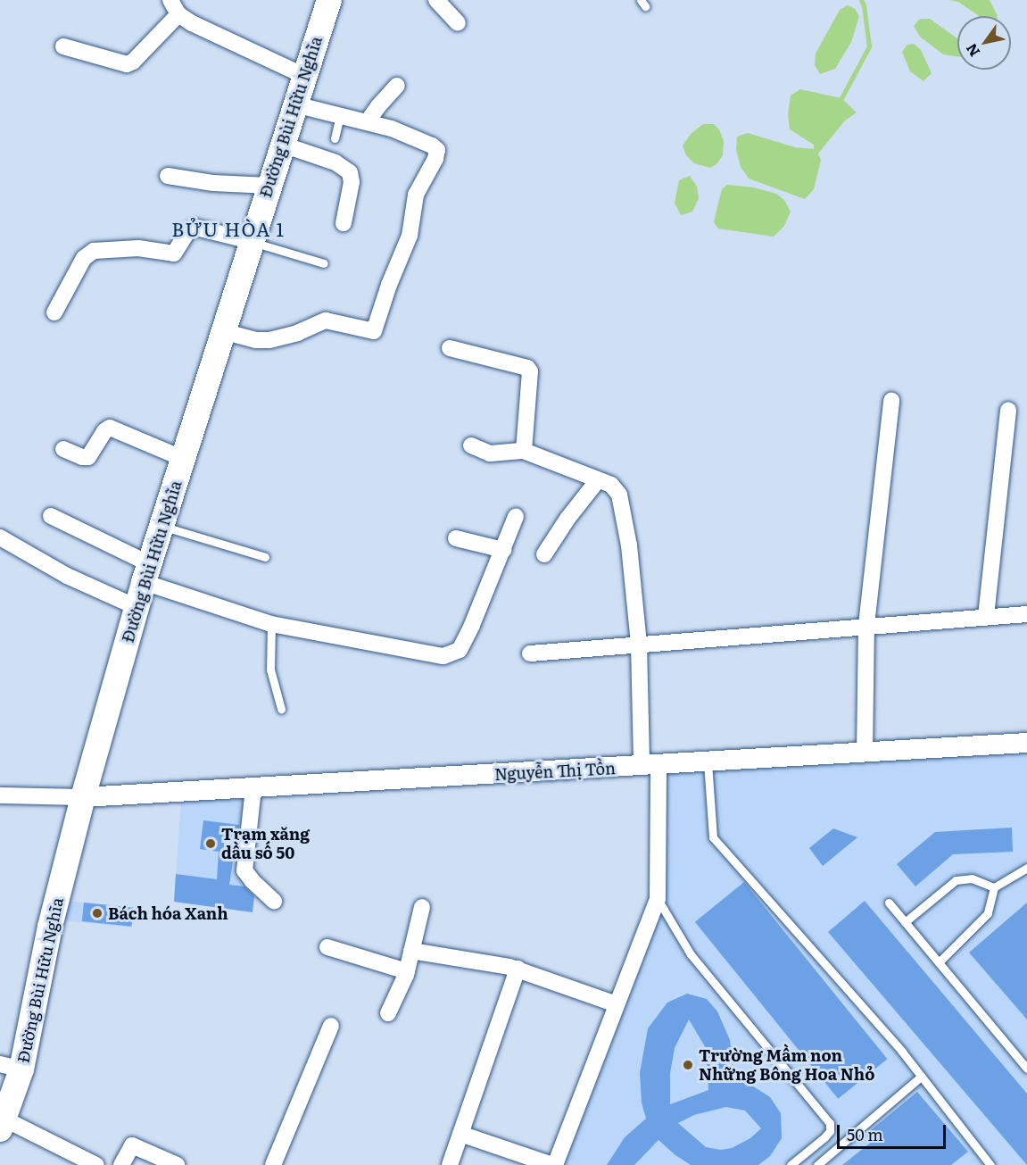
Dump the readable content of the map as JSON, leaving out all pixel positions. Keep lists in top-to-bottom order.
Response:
{
  "streets": {
    "main road": ["Đường Bùi Hữu Nghĩa"],
    "street": ["Nguyễn Thị Tồn"]
  },
  "crossings": [
    ["Đường Bùi Hữu Nghĩa", "Nguyễn Thị Tồn"]
  ],
  "districts": ["BỬU HÒA 1"],
  "places": ["Trạm xăng dầu số 50", "Bách hóa Xanh", "Trường Mầm non Những Bông Hoa Nhỏ"],
  "scale_bar": "50 m",
  "north": "bottom left"
}
